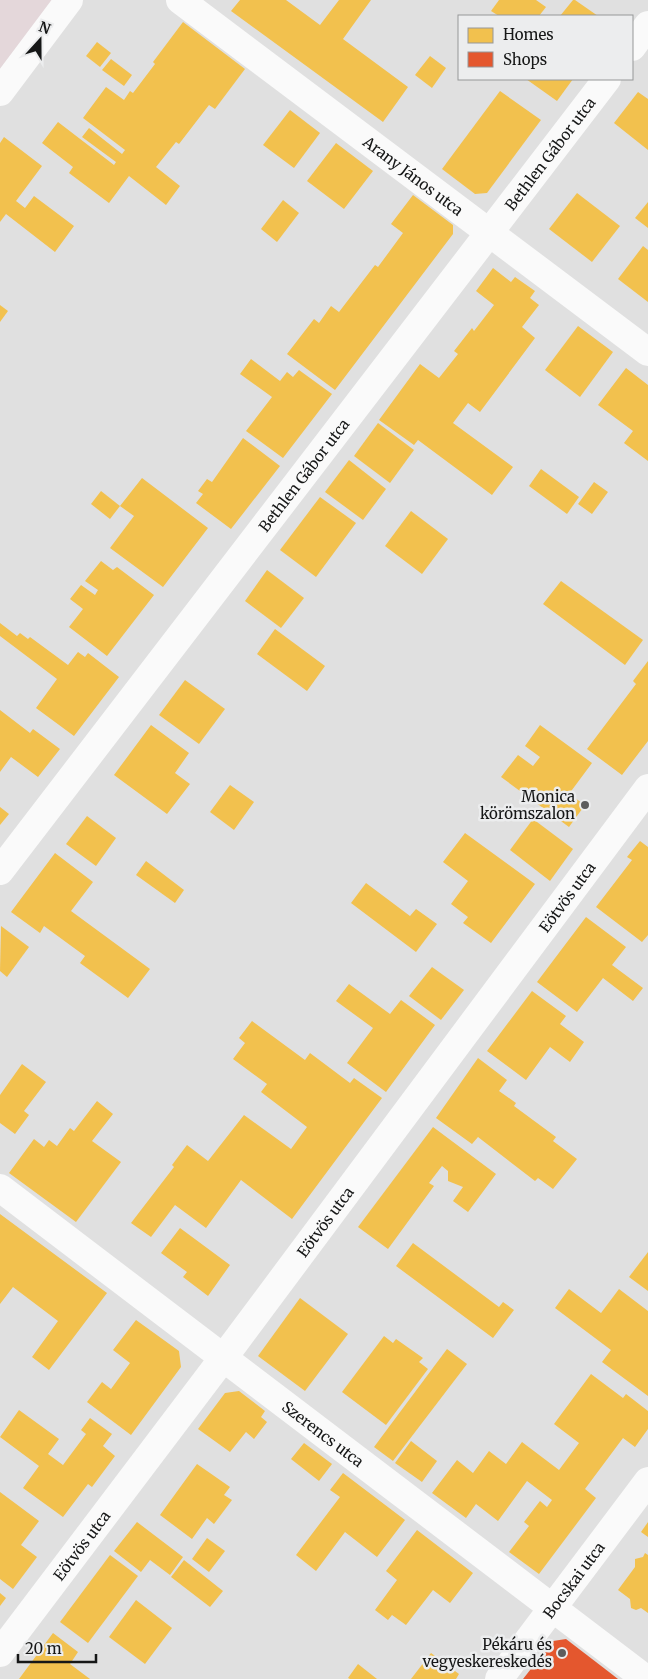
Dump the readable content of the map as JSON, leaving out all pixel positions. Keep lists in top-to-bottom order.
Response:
{
  "streets": {
    "street": [
      "Bethlen Gábor utca",
      "Arany János utca",
      "Eötvös utca",
      "Szerencs utca",
      "Bocskai utca"
    ]
  },
  "crossings": [
    ["Bethlen Gábor utca", "Arany János utca"],
    ["Eötvös utca", "Szerencs utca"],
    ["Szerencs utca", "Bocskai utca"]
  ],
  "places": ["Monica körömszalon", "Pékáru és vegyeskereskedés"],
  "legend": ["Homes", "Shops"],
  "scale_bar": "20 m",
  "north": "top"
}
